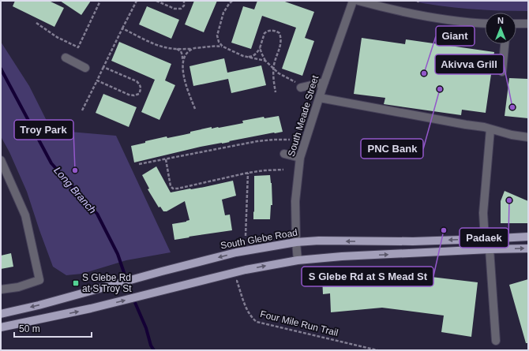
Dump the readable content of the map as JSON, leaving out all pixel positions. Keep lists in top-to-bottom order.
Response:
{
  "streets": {
    "main road": ["South Glebe Road"],
    "street": ["South Meade Street"],
    "path": ["Four Mile Run Trail"]
  },
  "crossings": [
    ["South Meade Street", "South Glebe Road"]
  ],
  "water": ["Long Branch"],
  "places": {
    "other": [
      "Giant",
      "PNC Bank",
      "Akivva Grill",
      "Troy Park",
      "Padaek",
      "S Glebe Rd at S Mead St"
    ],
    "transit": ["S Glebe Rd at S Troy St"]
  },
  "scale_bar": "50 m",
  "north": "top"
}
